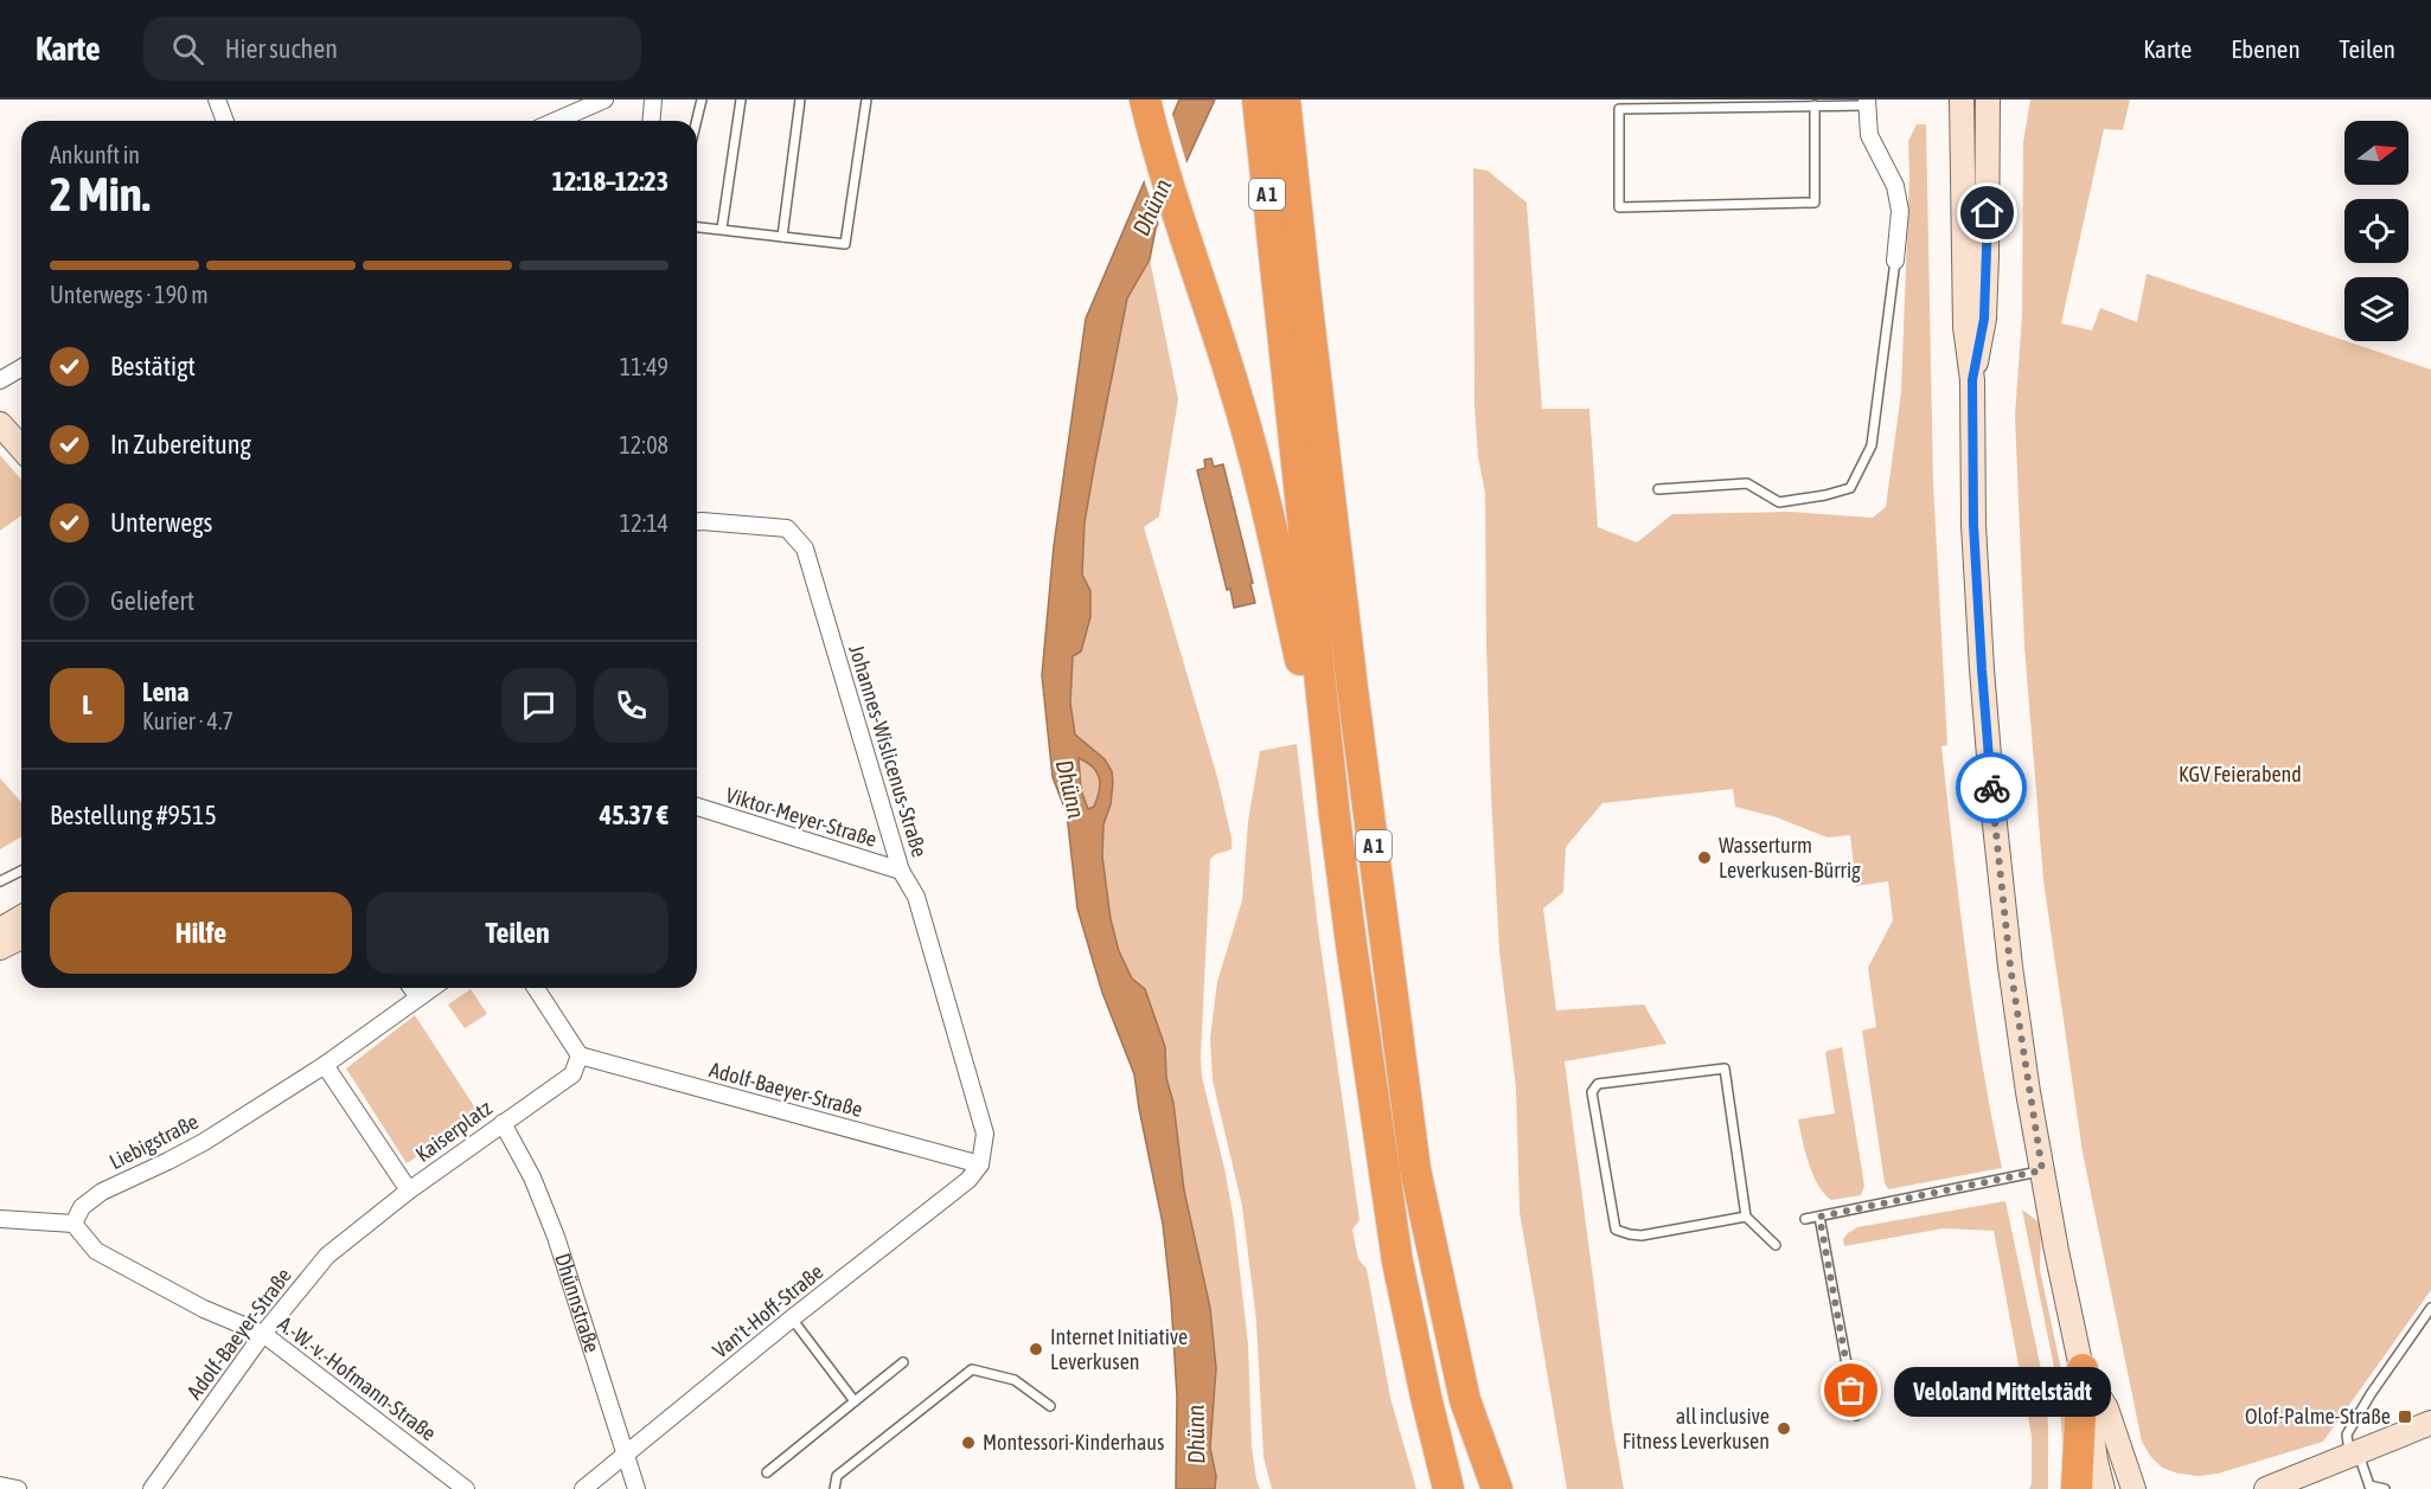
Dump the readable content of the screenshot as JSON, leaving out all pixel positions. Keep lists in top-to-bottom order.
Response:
{
  "streets": {
    "highway": ["A 1"],
    "street": [
      "Johannes-Wislicenus-Straße",
      "Viktor-Meyer-Straße",
      "Adolf-Baeyer-Straße",
      "Kaiserplatz",
      "Liebigstraße",
      "Dhünnstraße",
      "Van't-Hoff-Straße",
      "A.-W.-v.-Hofmann-Straße"
    ]
  },
  "crossings": [
    ["Johannes-Wislicenus-Straße", "Viktor-Meyer-Straße"],
    ["Johannes-Wislicenus-Straße", "Adolf-Baeyer-Straße"],
    ["Johannes-Wislicenus-Straße", "Van't-Hoff-Straße"],
    ["Adolf-Baeyer-Straße", "Kaiserplatz"],
    ["Adolf-Baeyer-Straße", "Van't-Hoff-Straße"],
    ["Adolf-Baeyer-Straße", "A.-W.-v.-Hofmann-Straße"],
    ["Kaiserplatz", "Liebigstraße"],
    ["Kaiserplatz", "Dhünnstraße"],
    ["Liebigstraße", "A.-W.-v.-Hofmann-Straße"],
    ["Dhünnstraße", "Van't-Hoff-Straße"]
  ],
  "water": ["Dhünn"],
  "parks": ["KGV Feierabend"],
  "places": {
    "other": [
      "Wasserturm Leverkusen-Bürrig",
      "Internet Initiative Leverkusen",
      "Veloland Mittelstädt",
      "all inclusive Fitness Leverkusen",
      "Montessori-Kinderhaus"
    ],
    "transit": ["Olof-Palme-Straße"]
  },
  "north": "right",
  "page": {
    "header": "Karte",
    "search": "Hier suchen",
    "nav": ["Karte", "Ebenen", "Teilen"],
    "heading": ["2 Min.", "Ankunft in", "12:18–12:23"],
    "panel": [
      "Lena",
      "Kurier · 4.7",
      "Bestellung #9515",
      "45.37 €"
    ],
    "bar": "Unterwegs · 190 m",
    "list": [
      ["Bestätigt", "11:49"],
      ["In Zubereitung", "12:08"],
      ["Unterwegs", "12:14"],
      "Geliefert"
    ],
    "round": "L",
    "buttons": ["Hilfe", "Teilen"],
    "bubble": "Veloland Mittelstädt"
  }
}
